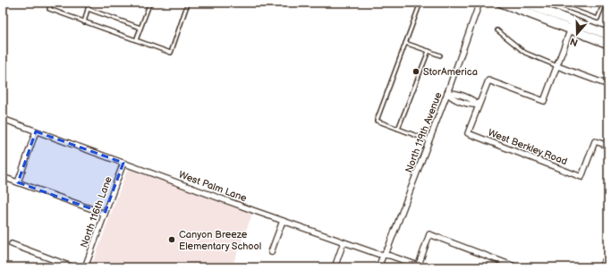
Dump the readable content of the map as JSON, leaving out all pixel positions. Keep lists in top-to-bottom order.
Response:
{
  "streets": {
    "street": [
      "North 119th Avenue",
      "West Berkley Road",
      "West Palm Lane",
      "North 116th Lane"
    ]
  },
  "crossings": [
    ["North 119th Avenue", "West Palm Lane"],
    ["West Palm Lane", "North 116th Lane"]
  ],
  "places": ["StorAmerica", "Canyon Breeze Elementary School"],
  "north": "bottom"
}
